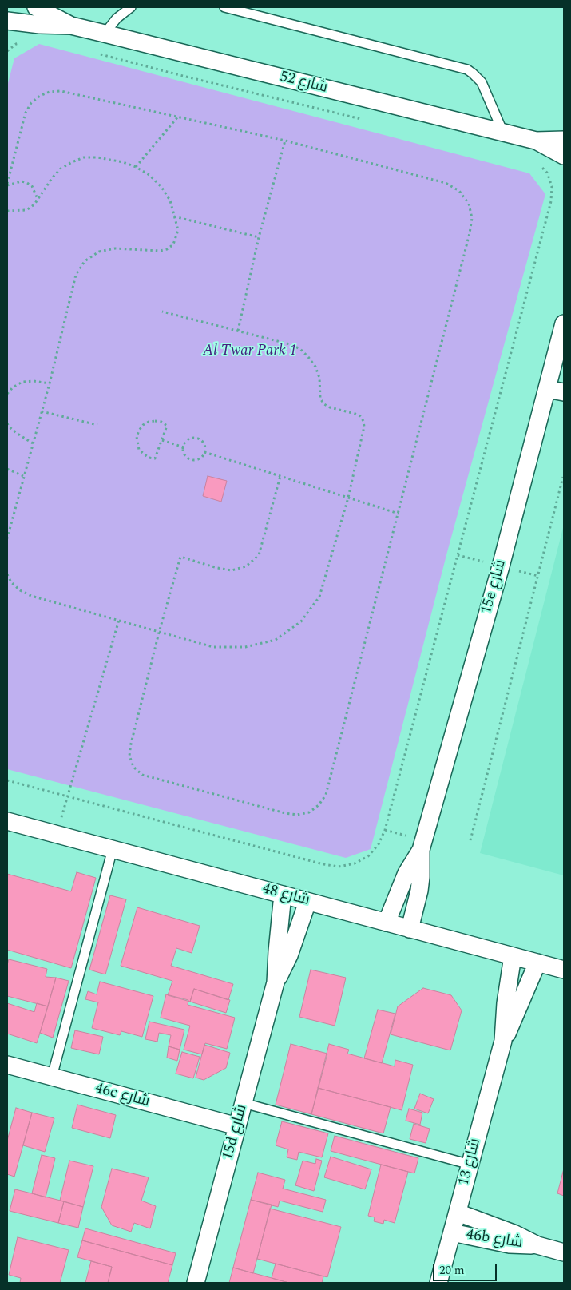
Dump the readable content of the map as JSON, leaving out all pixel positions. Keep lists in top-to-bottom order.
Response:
{
  "streets": {
    "street": [
      "شارع 52",
      "15e شارع",
      "شارع 48",
      "46c شارع",
      "15d شارع",
      "شارع 13",
      "46b شارع"
    ]
  },
  "crossings": [
    ["15e شارع", "شارع 48"],
    ["شارع 48", "15d شارع"],
    ["شارع 48", "شارع 13"],
    ["46c شارع", "15d شارع"],
    ["شارع 13", "46b شارع"]
  ],
  "parks": ["Al Twar Park 1"],
  "scale_bar": "20 m"
}
